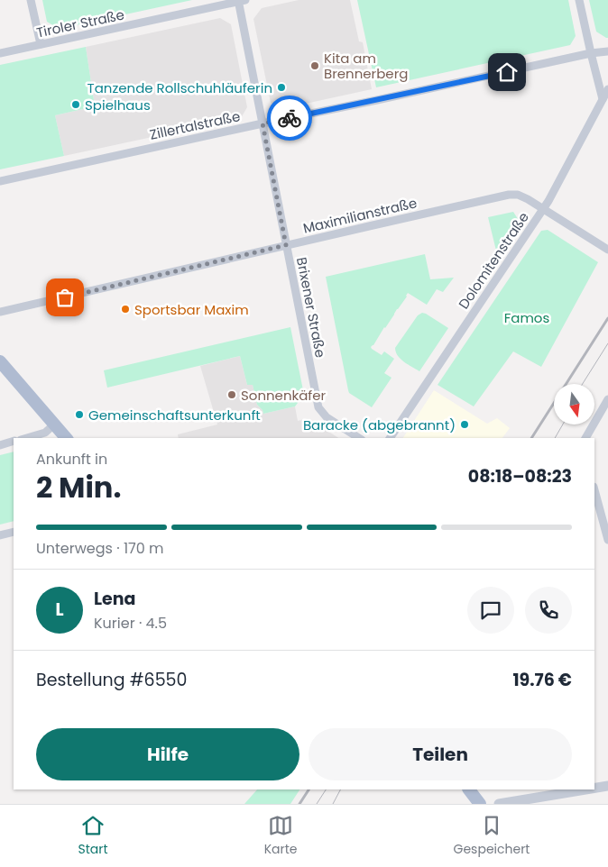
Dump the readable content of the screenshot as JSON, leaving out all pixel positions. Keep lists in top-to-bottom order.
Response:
{
  "streets": {
    "street": [
      "Tiroler Straße",
      "Zillertalstraße",
      "Maximilianstraße",
      "Dolomitenstraße",
      "Brixener Straße"
    ]
  },
  "crossings": [
    ["Tiroler Straße", "Brixener Straße"],
    ["Zillertalstraße", "Brixener Straße"],
    ["Maximilianstraße", "Dolomitenstraße"],
    ["Maximilianstraße", "Brixener Straße"]
  ],
  "parks": ["Famos"],
  "places": [
    "Kita am Brennerberg",
    "Tanzende Rollschuhläuferin",
    "Spielhaus",
    "Sportsbar Maxim",
    "Sonnenkäfer",
    "Gemeinschaftsunterkunft",
    "Baracke (abgebrannt)"
  ],
  "north": "bottom",
  "page": {
    "heading": ["2 Min.", "Ankunft in", "08:18–08:23"],
    "panel": [
      "Lena",
      "Kurier · 4.5",
      "Bestellung #6550",
      "19.76 €"
    ],
    "bar": "Unterwegs · 170 m",
    "round": "L",
    "buttons": ["Hilfe", "Teilen"],
    "tabs": ["Start", "Karte", "Gespeichert"]
  }
}
